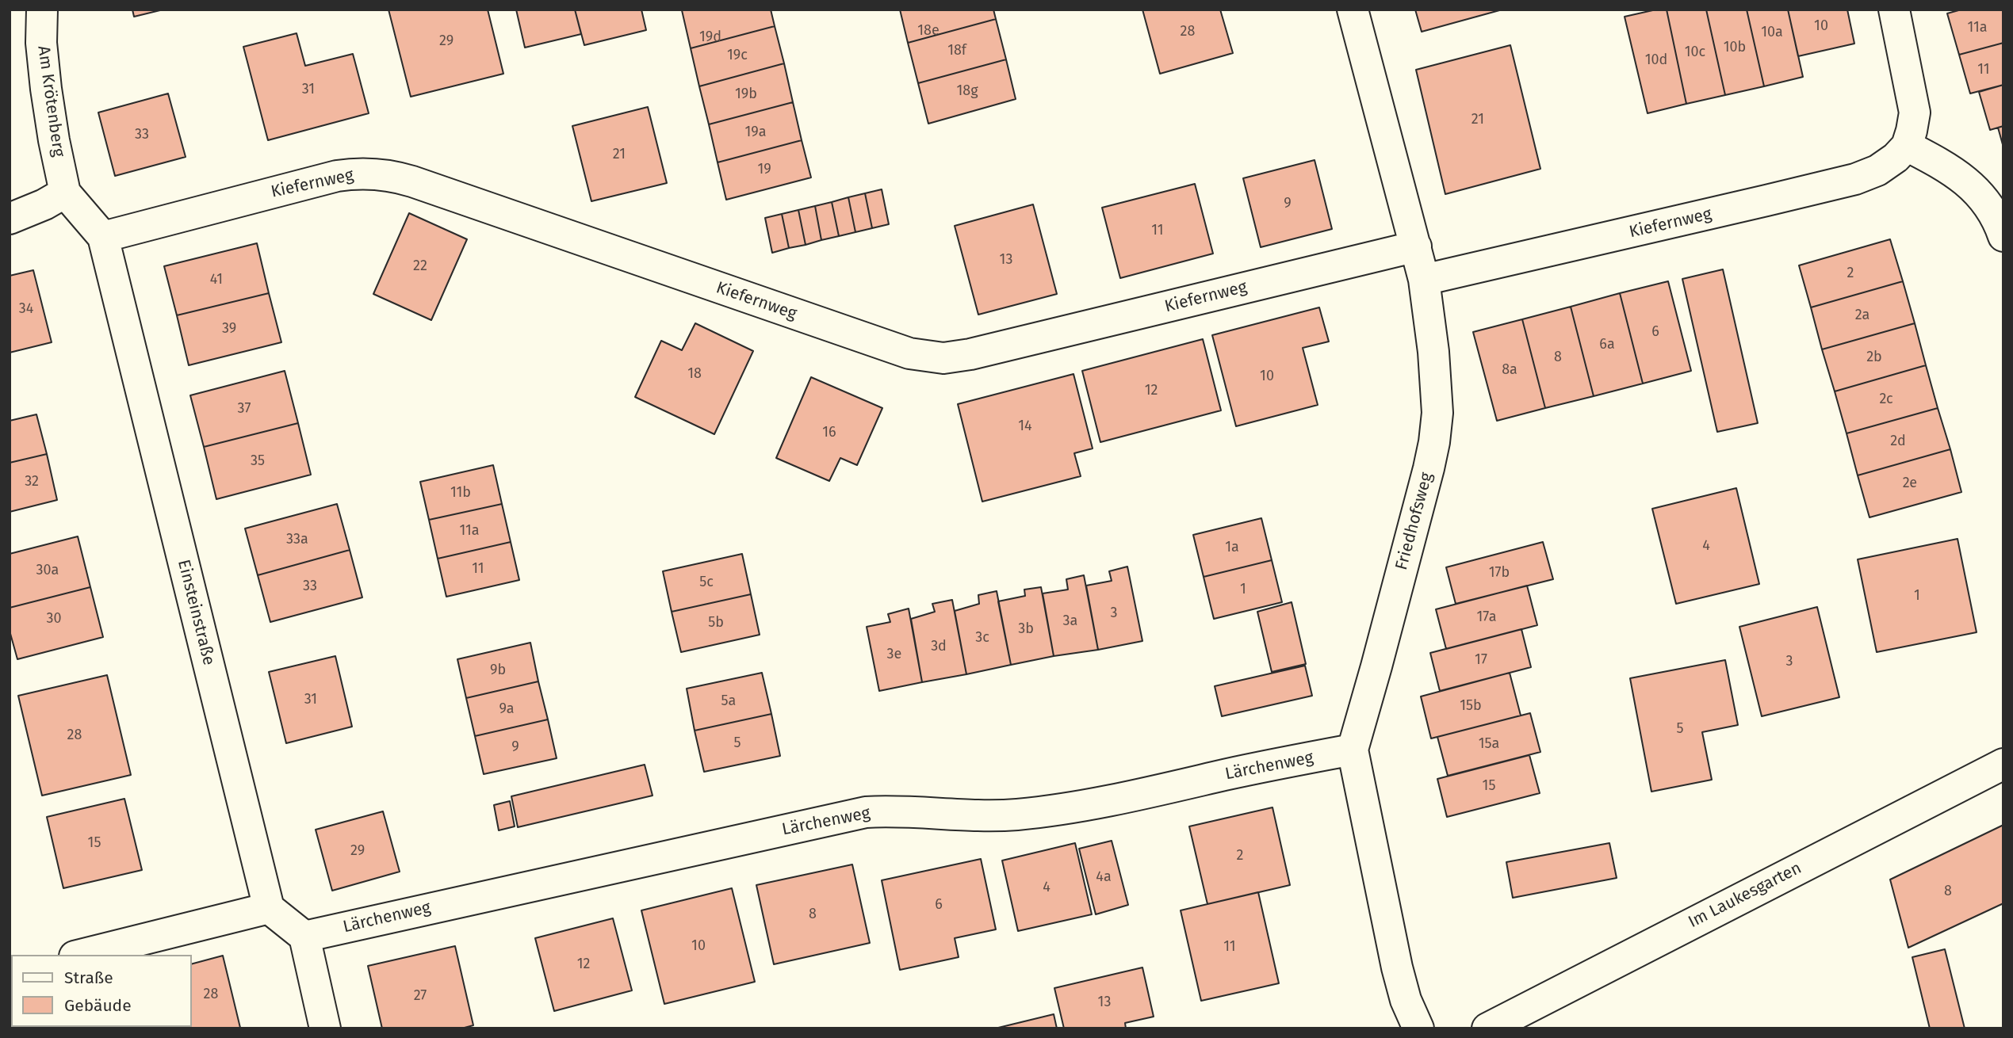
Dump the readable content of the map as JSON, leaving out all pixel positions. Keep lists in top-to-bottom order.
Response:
{
  "streets": {
    "street": [
      "Am Krötenberg",
      "Kiefernweg",
      "Friedhofsweg",
      "Einsteinstraße",
      "Lärchenweg",
      "Im Laukesgarten"
    ]
  },
  "crossings": [
    ["Am Krötenberg", "Einsteinstraße"],
    ["Kiefernweg", "Friedhofsweg"],
    ["Kiefernweg", "Einsteinstraße"],
    ["Friedhofsweg", "Lärchenweg"]
  ],
  "house_numbers": [
    "10",
    "11a",
    "18e",
    "28",
    "10a",
    "19d",
    "29",
    "10b",
    "18f",
    "10c",
    "19c",
    "10d",
    "11",
    "31",
    "18g",
    "19b",
    "21",
    "19a",
    "33",
    "21",
    "19",
    "9",
    "11",
    "13",
    "22",
    "2",
    "41",
    "34",
    "2a",
    "39",
    "6",
    "6a",
    "8",
    "2b",
    "8a",
    "18",
    "10",
    "12",
    "2c",
    "37",
    "14",
    "16",
    "2d",
    "35",
    "32",
    "2e",
    "11b",
    "11a",
    "33a",
    "4",
    "1a",
    "11",
    "30a",
    "17b",
    "5c",
    "33",
    "1",
    "1",
    "3",
    "17a",
    "30",
    "3a",
    "5b",
    "3b",
    "3c",
    "3d",
    "3e",
    "17",
    "3",
    "9b",
    "31",
    "5a",
    "15b",
    "9a",
    "5",
    "28",
    "5",
    "15a",
    "9",
    "15",
    "15",
    "29",
    "2",
    "4a",
    "4",
    "8",
    "6",
    "8",
    "10",
    "11",
    "12",
    "28",
    "27",
    "13"
  ],
  "legend": ["Straße", "Gebäude"]
}
